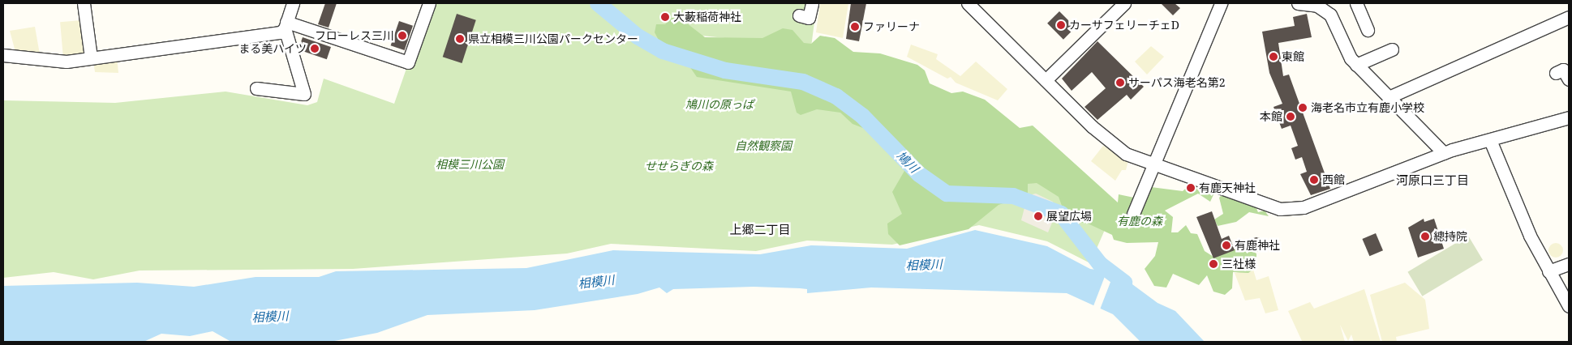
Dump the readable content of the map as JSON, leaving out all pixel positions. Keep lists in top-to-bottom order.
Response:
{
  "districts": ["河原口三丁目", "上郷二丁目"],
  "water": ["鳩川", "相模川"],
  "parks": [
    "鳩川の原っぱ",
    "自然観察園",
    "相模三川公園",
    "せせらぎの森",
    "有鹿の森"
  ],
  "places": [
    "大藪稲荷神社",
    "カーサフェリーチェD",
    "ファリーナ",
    "フローレス三川",
    "県立相模三川公園パークセンター",
    "まる美ハイツ",
    "東館",
    "サーパス海老名第2",
    "海老名市立有鹿小学校",
    "本館",
    "西館",
    "有鹿天神社",
    "展望広場",
    "總持院",
    "有鹿神社",
    "三社様"
  ]
}
